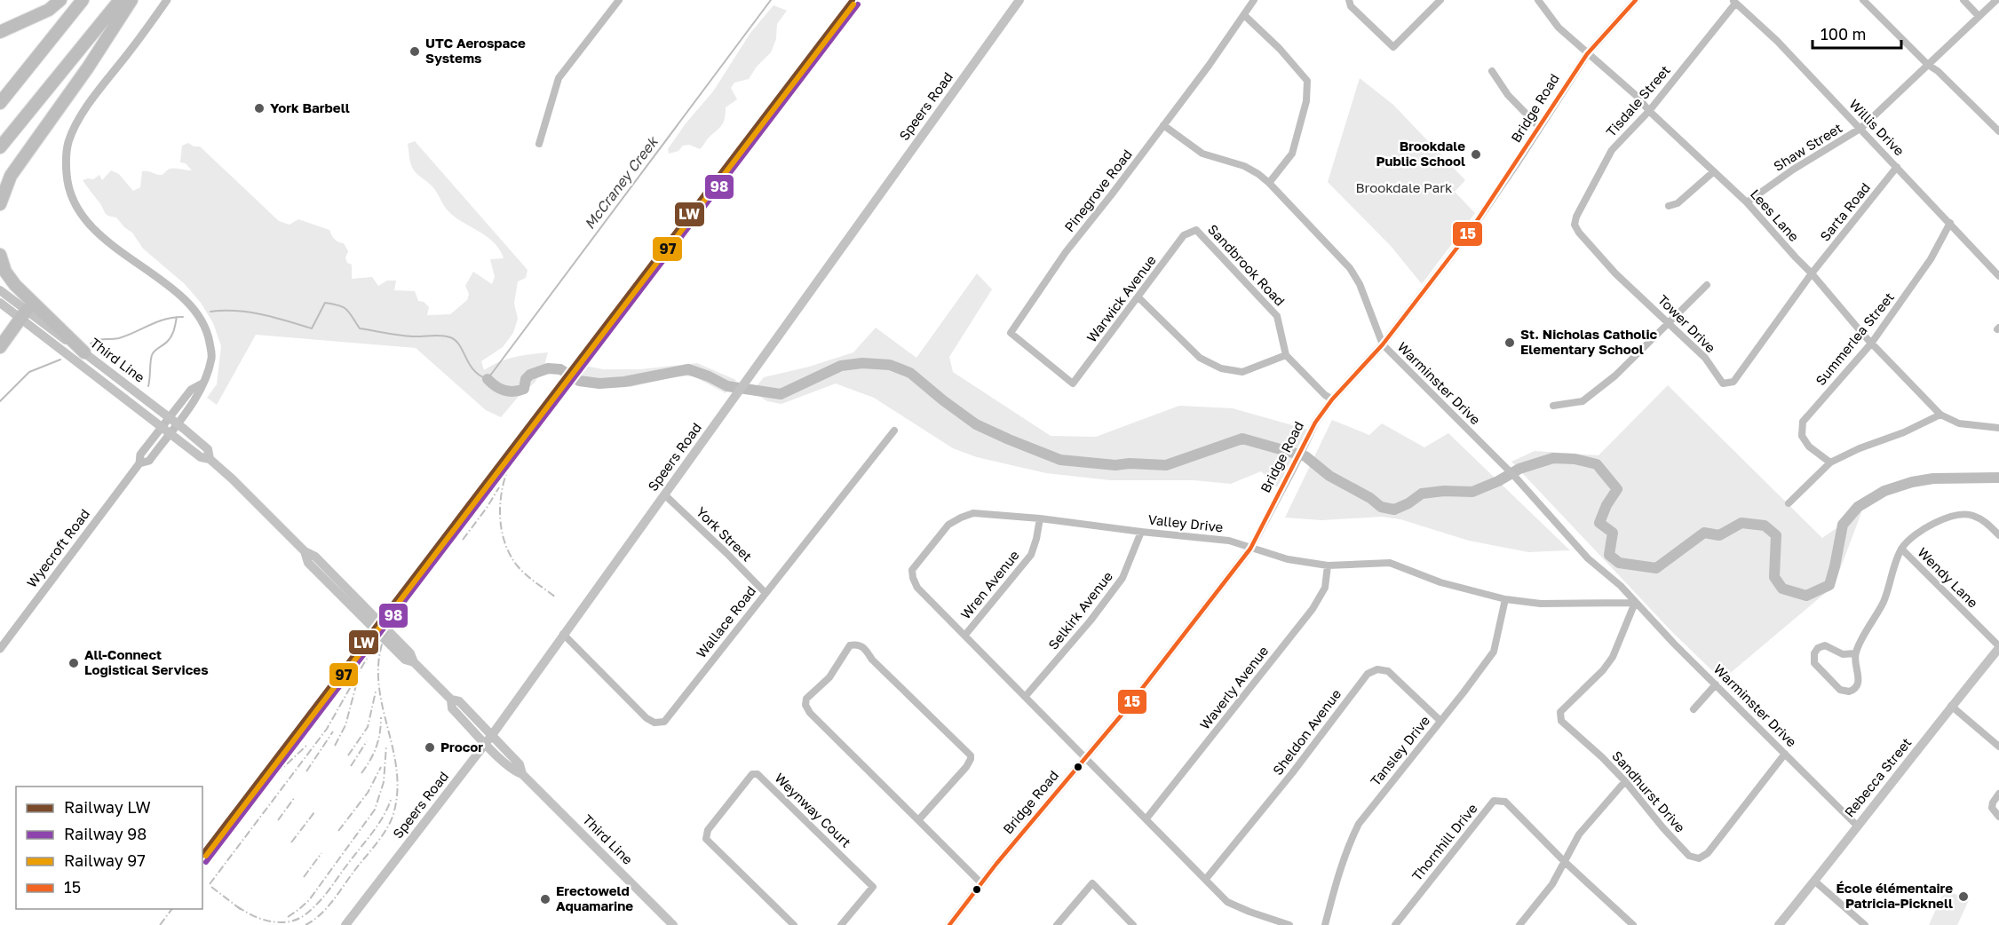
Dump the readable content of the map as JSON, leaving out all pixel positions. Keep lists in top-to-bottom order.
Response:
{
  "streets": {
    "main road": ["Speers Road", "Third Line", "Rebecca Street"],
    "street": [
      "Tisdale Street",
      "Bridge Road",
      "Willis Drive",
      "Shaw Street",
      "Pinegrove Road",
      "Sarta Road",
      "Lees Lane",
      "Sandbrook Road",
      "Warwick Avenue",
      "Tower Drive",
      "Summerlea Street",
      "Warminster Drive",
      "Valley Drive",
      "York Street",
      "Wyecroft Road",
      "Wendy Lane",
      "Wren Avenue",
      "Selkirk Avenue",
      "Wallace Road",
      "Waverly Avenue",
      "Sheldon Avenue",
      "Tansley Drive",
      "Sandhurst Drive",
      "Weynway Court",
      "Thornhill Drive"
    ]
  },
  "crossings": [
    ["Tisdale Street", "Willis Drive"],
    ["Tisdale Street", "Lees Lane"],
    ["Tisdale Street", "Tower Drive"],
    ["Speers Road", "Third Line"],
    ["Speers Road", "York Street"],
    ["Speers Road", "Wallace Road"],
    ["Bridge Road", "Lees Lane"],
    ["Bridge Road", "Warminster Drive"],
    ["Bridge Road", "Valley Drive"],
    ["Willis Drive", "Shaw Street"],
    ["Willis Drive", "Sarta Road"],
    ["Willis Drive", "Summerlea Street"],
    ["Shaw Street", "Lees Lane"],
    ["Pinegrove Road", "Warwick Avenue"],
    ["Pinegrove Road", "Warminster Drive"],
    ["Sarta Road", "Lees Lane"],
    ["Sarta Road", "Tower Drive"],
    ["Lees Lane", "Tower Drive"],
    ["Lees Lane", "Summerlea Street"],
    ["Sandbrook Road", "Warwick Avenue"],
    ["Third Line", "Wyecroft Road"],
    ["Warminster Drive", "Rebecca Street"],
    ["Warminster Drive", "Sandhurst Drive"],
    ["Valley Drive", "Wren Avenue"],
    ["Valley Drive", "Selkirk Avenue"],
    ["Valley Drive", "Waverly Avenue"],
    ["Valley Drive", "Tansley Drive"],
    ["York Street", "Wallace Road"],
    ["Wendy Lane", "Rebecca Street"],
    ["Sheldon Avenue", "Tansley Drive"]
  ],
  "water": ["McCraney Creek"],
  "parks": ["Brookdale Park"],
  "places": [
    "UTC Aerospace Systems",
    "York Barbell",
    "Brookdale Public School",
    "St. Nicholas Catholic Elementary School",
    "All-Connect Logistical Services",
    "Procor",
    "École élémentaire Patricia-Picknell",
    "Erectoweld Aquamarine"
  ],
  "lines": [
    "rail line LW",
    "transit line 15",
    "rail line 98",
    "rail line 97"
  ],
  "legend": [
    "Railway LW",
    "Railway 98",
    "Railway 97",
    "15"
  ],
  "scale_bar": "100 m"
}
